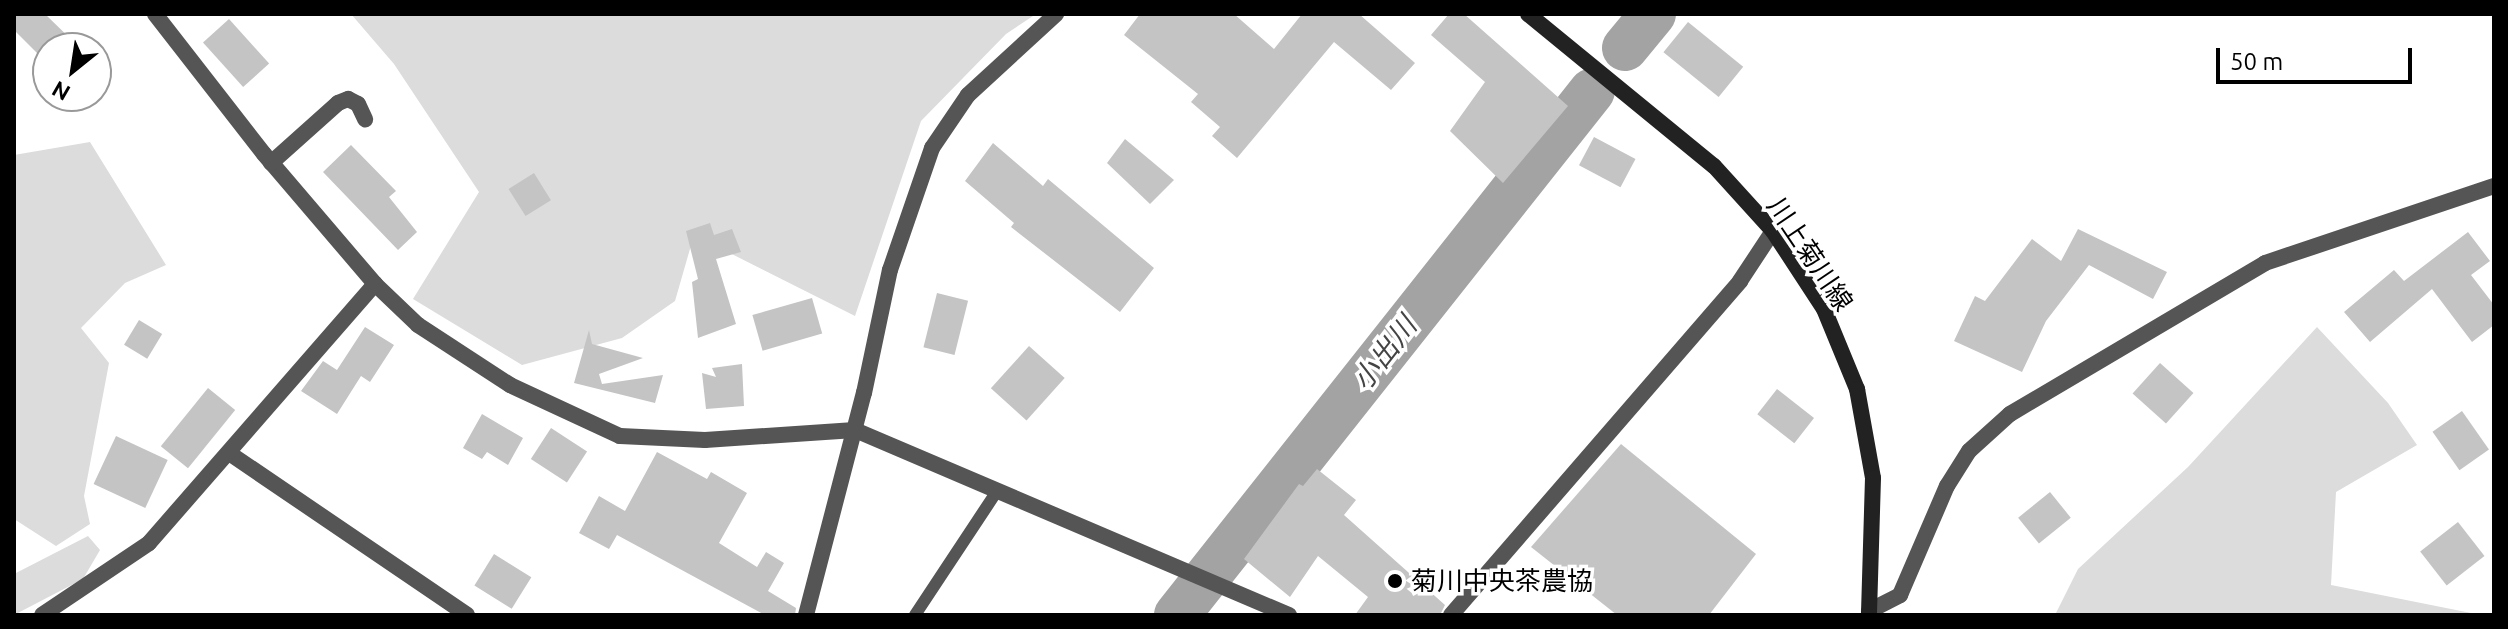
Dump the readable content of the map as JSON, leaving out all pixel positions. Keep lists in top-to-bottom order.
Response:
{
  "streets": {
    "main road": ["川上菊川線"]
  },
  "water": ["小出川"],
  "places": ["菊川中央茶農協"],
  "scale_bar": "50 m",
  "north": "bottom left"
}
